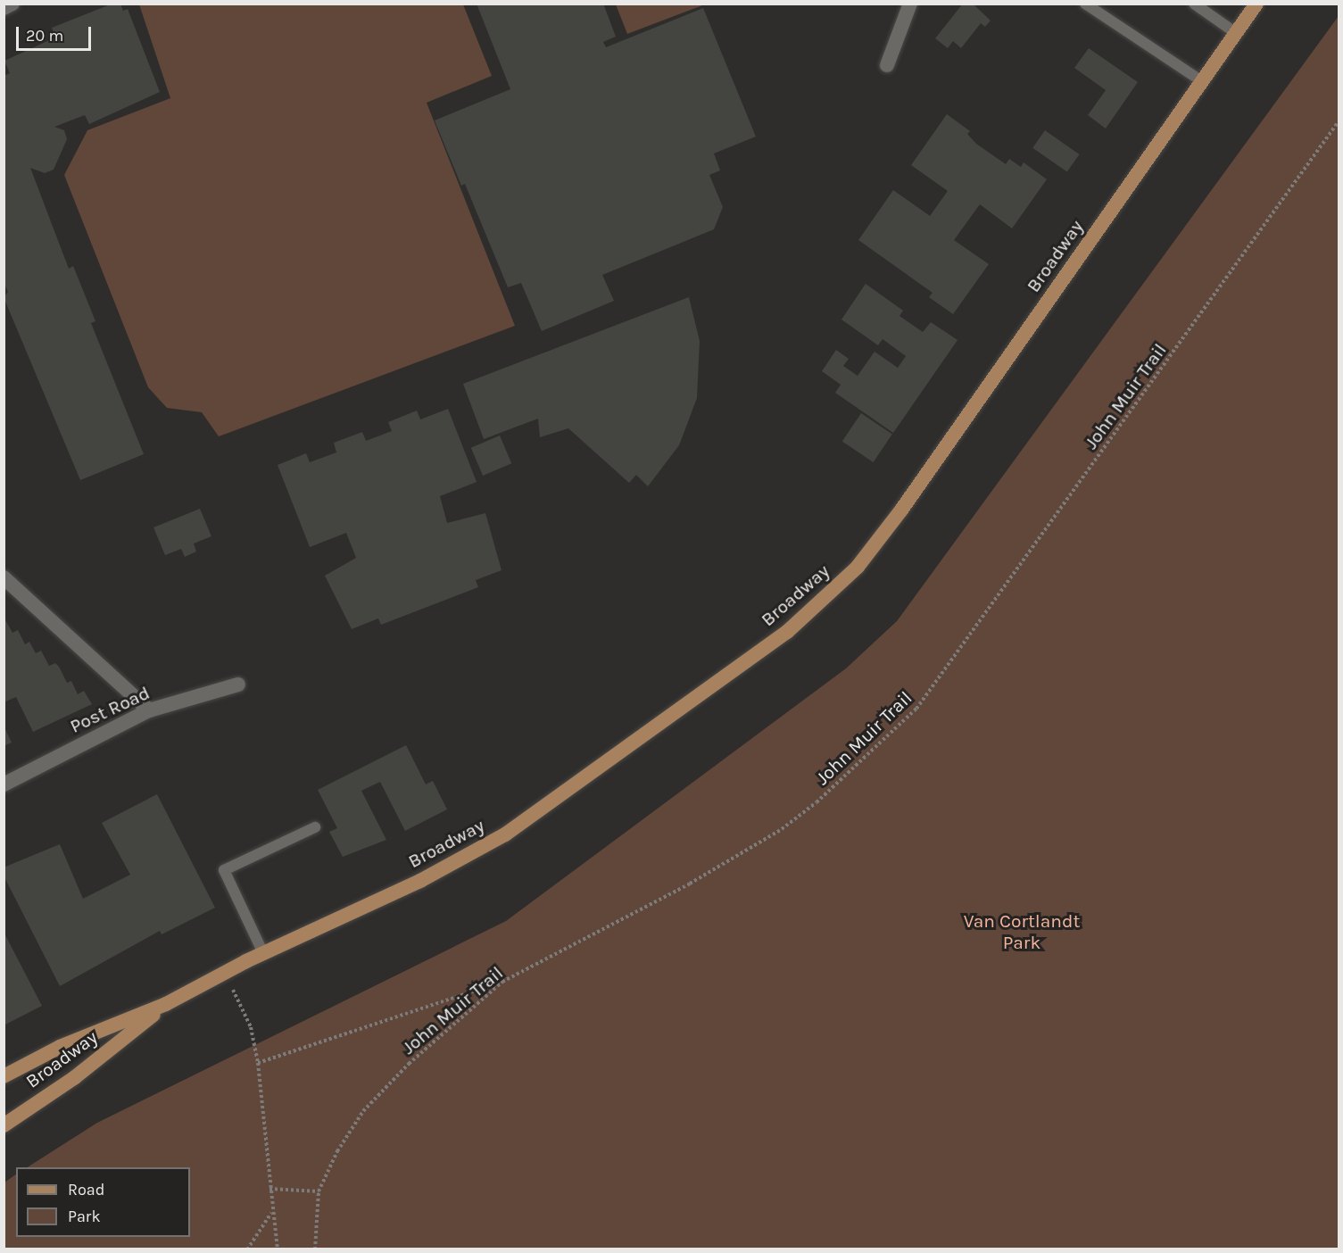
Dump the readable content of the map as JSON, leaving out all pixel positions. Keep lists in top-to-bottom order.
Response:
{
  "streets": {
    "main road": ["Broadway"],
    "street": ["Post Road"],
    "path": ["John Muir Trail"]
  },
  "parks": ["Van Cortlandt Park"],
  "legend": ["Road", "Park"],
  "scale_bar": "20 m"
}
